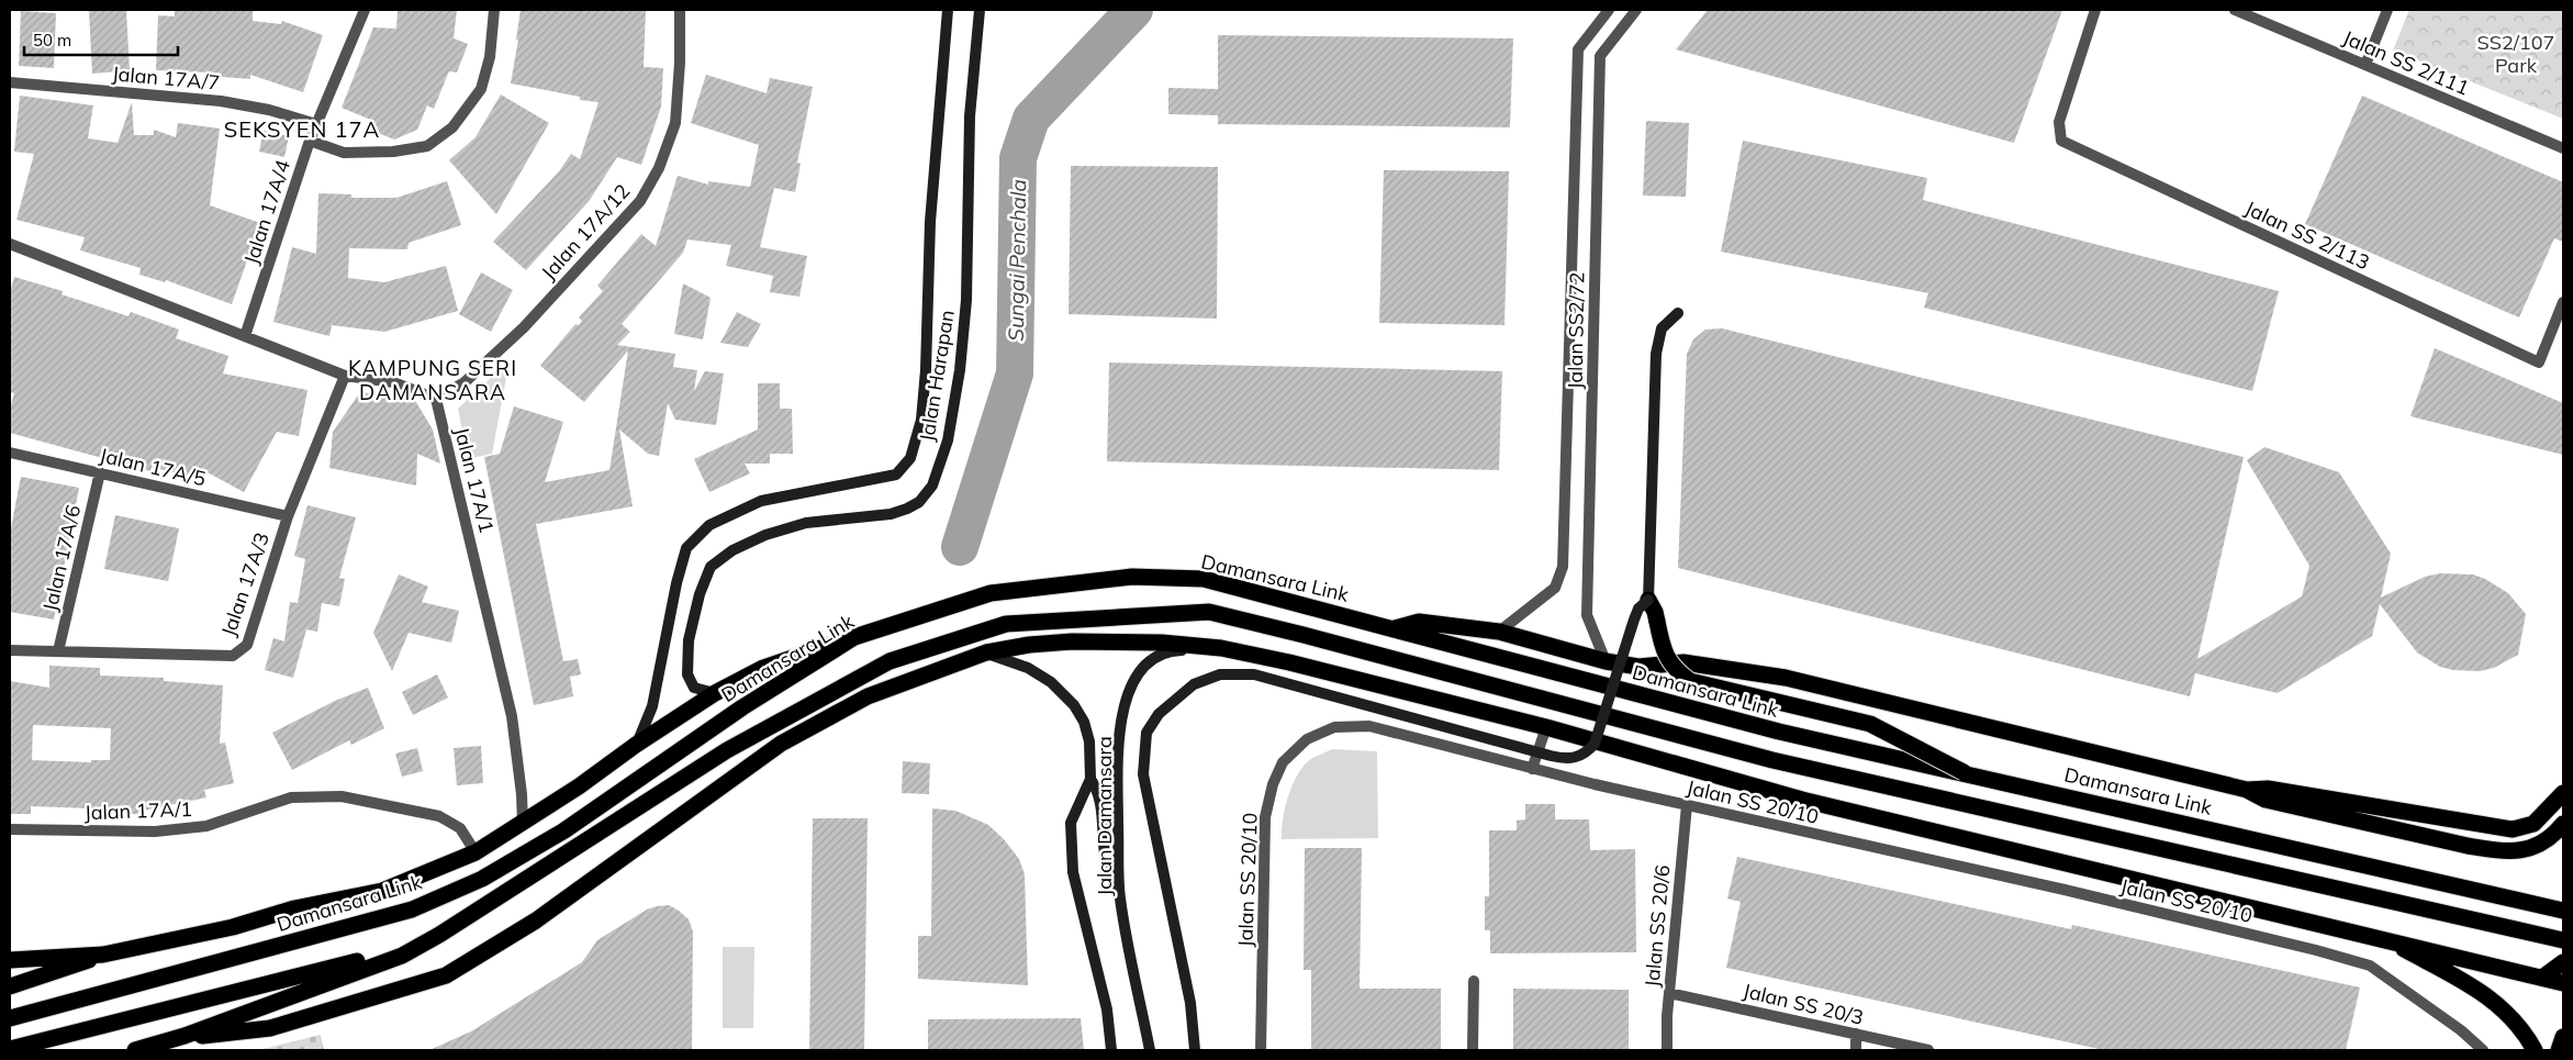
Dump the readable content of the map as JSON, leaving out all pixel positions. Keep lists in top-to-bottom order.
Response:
{
  "streets": {
    "highway": ["Damansara Link"],
    "main road": ["Jalan Harapan", "Jalan Damansara"],
    "street": [
      "Jalan SS 2/111",
      "Jalan 17A/7",
      "Jalan 17A/4",
      "Jalan 17A/12",
      "Jalan SS 2/113",
      "Jalan SS2/72",
      "Jalan 17A/5",
      "Jalan 17A/1",
      "Jalan 17A/6",
      "Jalan 17A/3",
      "Jalan SS 20/10",
      "Jalan SS 20/6",
      "Jalan SS 20/3"
    ]
  },
  "crossings": [
    ["Jalan 17A/7", "Jalan 17A/4"],
    ["Jalan 17A/12", "Jalan 17A/1"],
    ["Jalan 17A/5", "Jalan 17A/6"],
    ["Jalan 17A/5", "Jalan 17A/3"],
    ["Jalan 17A/6", "Jalan 17A/3"],
    ["Jalan SS 20/10", "Jalan SS 20/6"],
    ["Jalan SS 20/6", "Jalan SS 20/3"]
  ],
  "districts": ["SEKSYEN 17A", "KAMPUNG SERI DAMANSARA"],
  "water": ["Sungai Penchala"],
  "parks": ["SS2/107 Park"],
  "scale_bar": "50 m"
}
